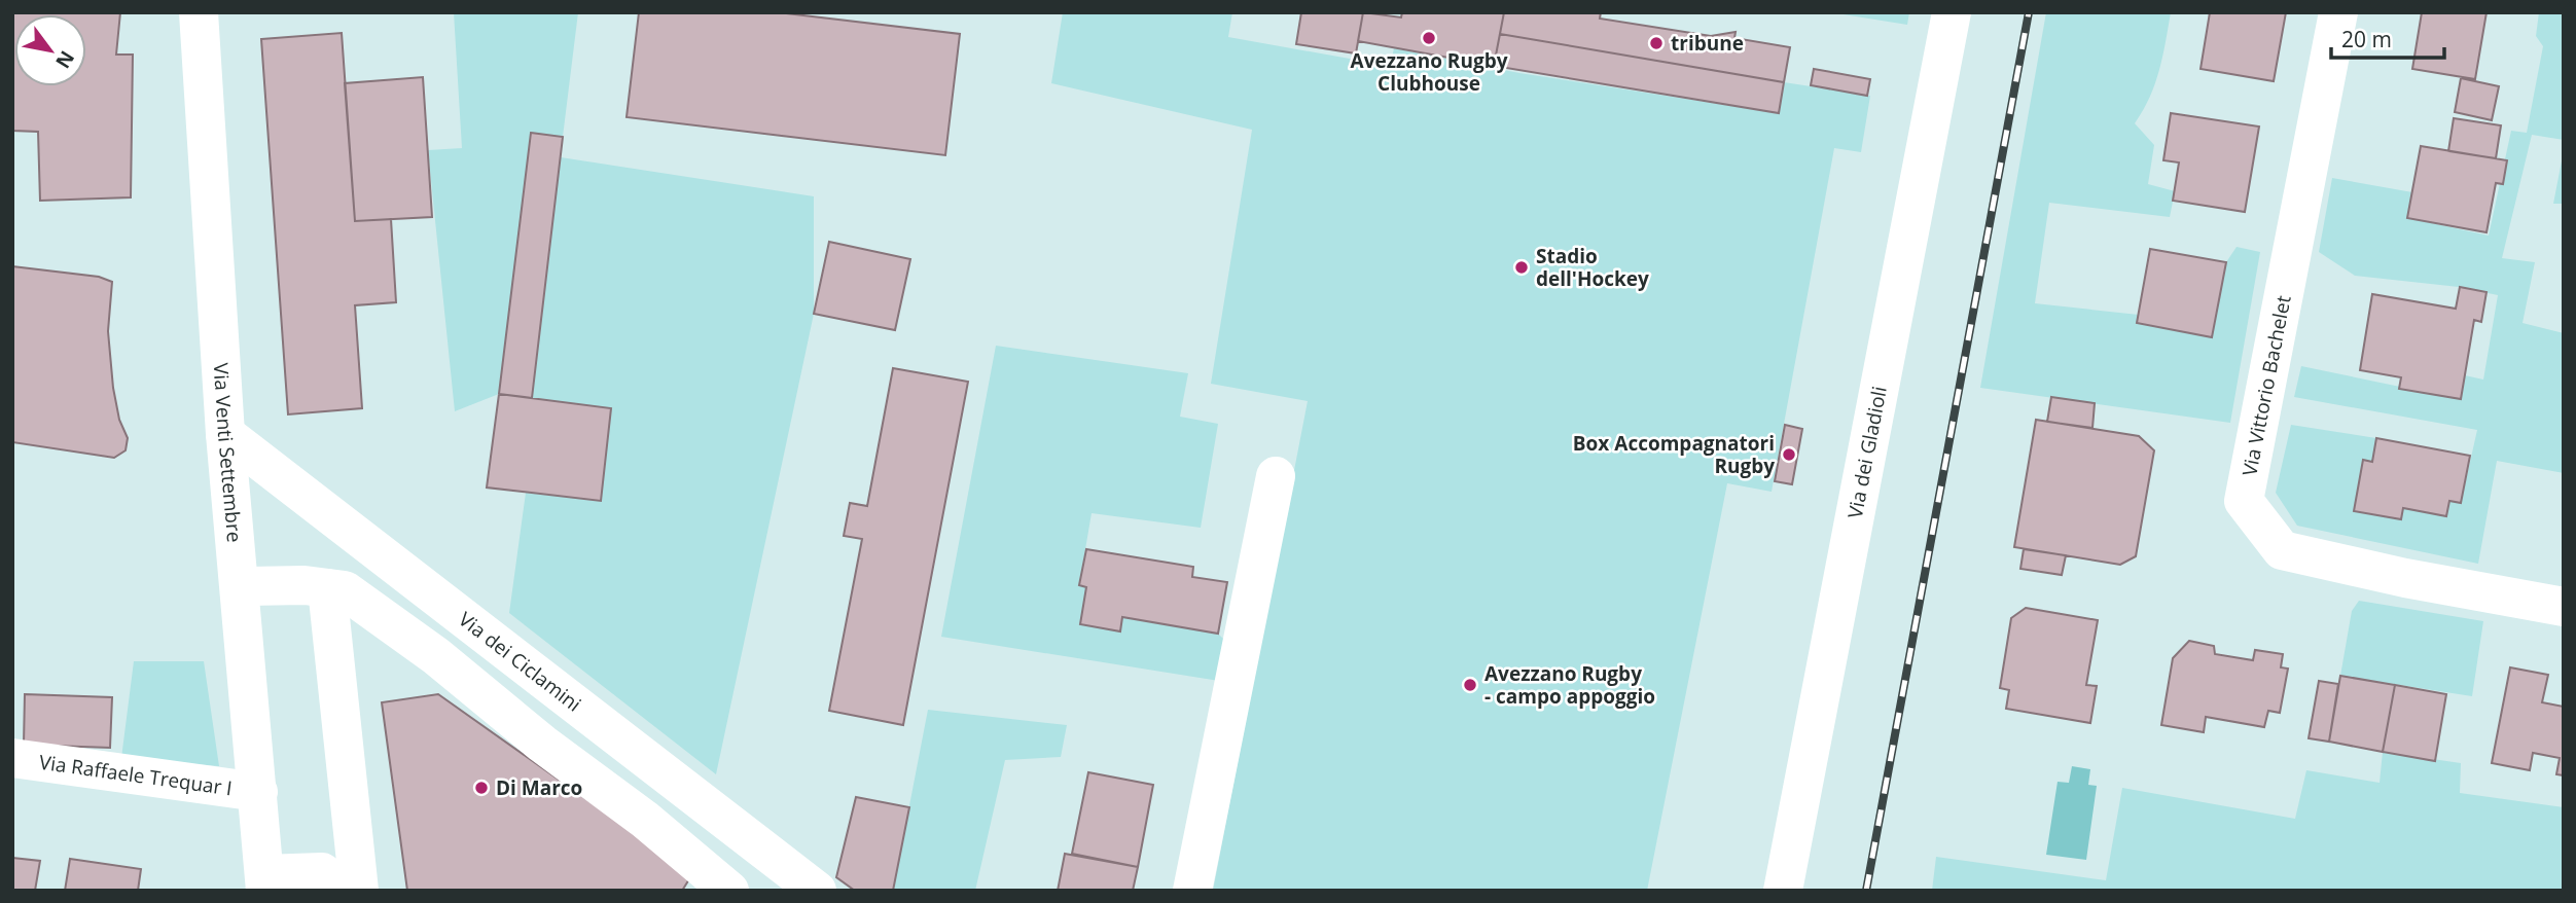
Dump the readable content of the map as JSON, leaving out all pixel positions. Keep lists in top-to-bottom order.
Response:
{
  "streets": {
    "street": [
      "Via Vittorio Bachelet",
      "Via Venti Settembre",
      "Via dei Gladioli",
      "Via dei Ciclamini",
      "Via Raffaele Trequar I"
    ]
  },
  "crossings": [
    ["Via Venti Settembre", "Via dei Ciclamini"],
    ["Via Venti Settembre", "Via Raffaele Trequar I"]
  ],
  "places": [
    "Avezzano Rugby Clubhouse",
    "tribune",
    "Stadio dell'Hockey",
    "Box Accompagnatori Rugby",
    "Avezzano Rugby - campo appoggio",
    "Di Marco"
  ],
  "scale_bar": "20 m",
  "north": "bottom right"
}
